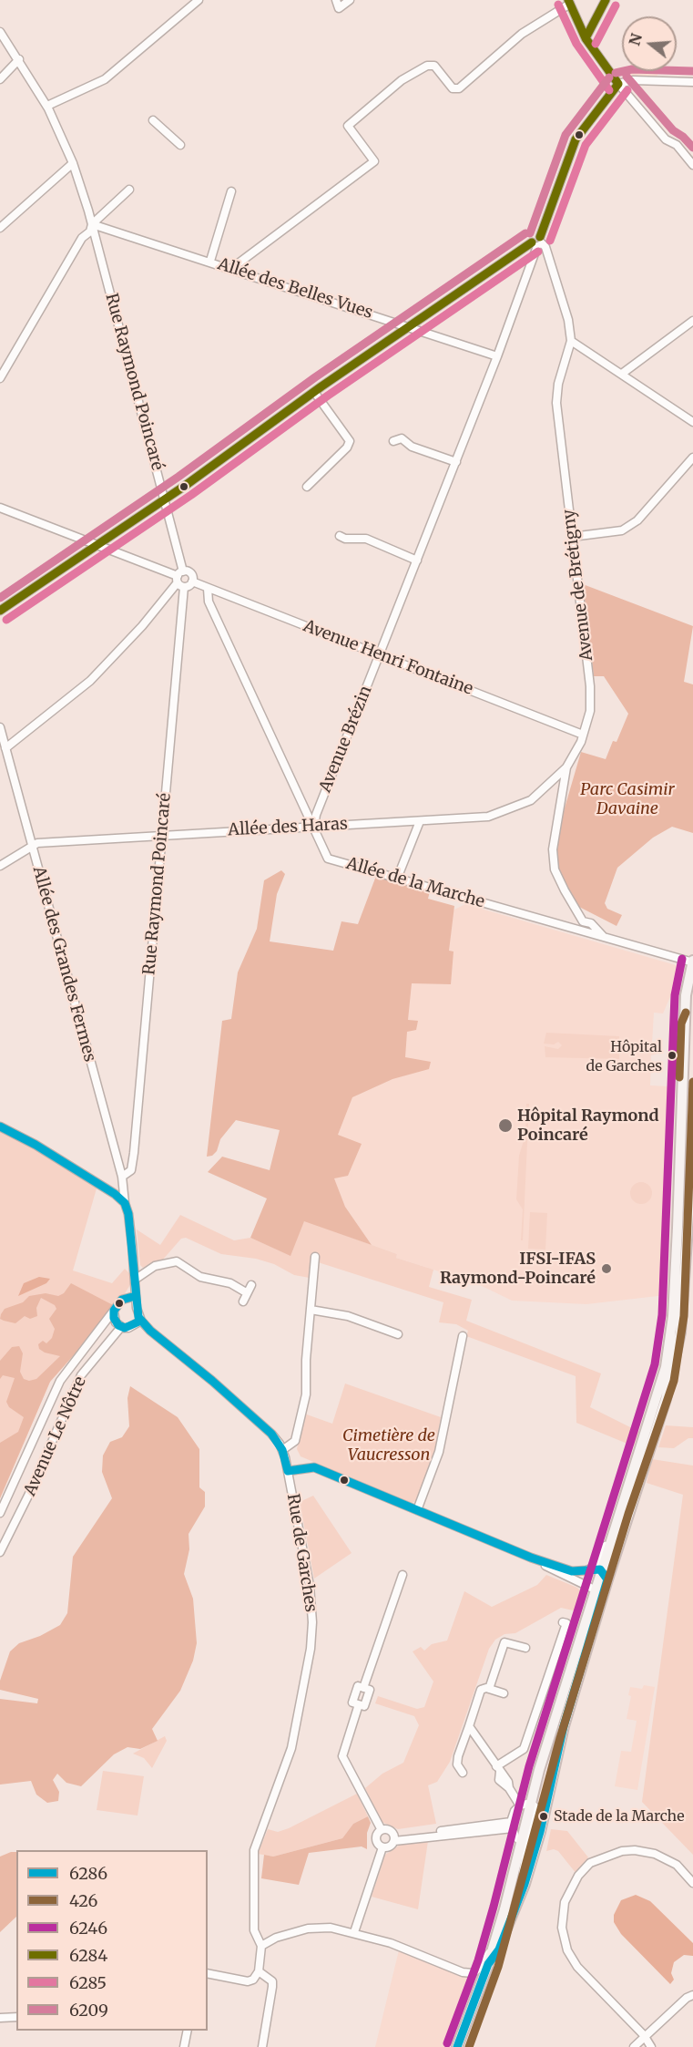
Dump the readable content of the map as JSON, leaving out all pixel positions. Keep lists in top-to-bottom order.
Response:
{
  "streets": {
    "street": [
      "Allée des Belles Vues",
      "Rue Raymond Poincaré",
      "Avenue de Brétigny",
      "Avenue Henri Fontaine",
      "Avenue Brézin",
      "Allée des Haras",
      "Allée de la Marche",
      "Allée des Grandes Fermes",
      "Avenue Le Nôtre",
      "Rue de Garches"
    ]
  },
  "crossings": [
    ["Allée des Belles Vues", "Rue Raymond Poincaré"],
    ["Allée des Belles Vues", "Avenue Brézin"],
    ["Rue Raymond Poincaré", "Allée des Haras"],
    ["Rue Raymond Poincaré", "Allée des Grandes Fermes"],
    ["Avenue de Brétigny", "Avenue Henri Fontaine"],
    ["Avenue de Brétigny", "Avenue Brézin"],
    ["Avenue de Brétigny", "Allée des Haras"],
    ["Avenue de Brétigny", "Allée de la Marche"],
    ["Avenue Henri Fontaine", "Avenue Brézin"],
    ["Avenue Henri Fontaine", "Allée de la Marche"],
    ["Avenue Brézin", "Allée des Haras"],
    ["Avenue Brézin", "Allée de la Marche"],
    ["Allée des Haras", "Allée de la Marche"],
    ["Allée des Haras", "Allée des Grandes Fermes"]
  ],
  "parks": ["Parc Casimir Davaine", "Cimetière de Vaucresson"],
  "places": [
    "Hôpital de Garches",
    "Hôpital Raymond Poincaré",
    "IFSI-IFAS Raymond-Poincaré",
    "Stade de la Marche"
  ],
  "lines": [
    "transit line 6284",
    "transit line 6285",
    "transit line 6209",
    "transit line 6246",
    "transit line 426",
    "transit line 6286"
  ],
  "legend": [
    "6286",
    "426",
    "6246",
    "6284",
    "6285",
    "6209"
  ],
  "north": "left"
}
